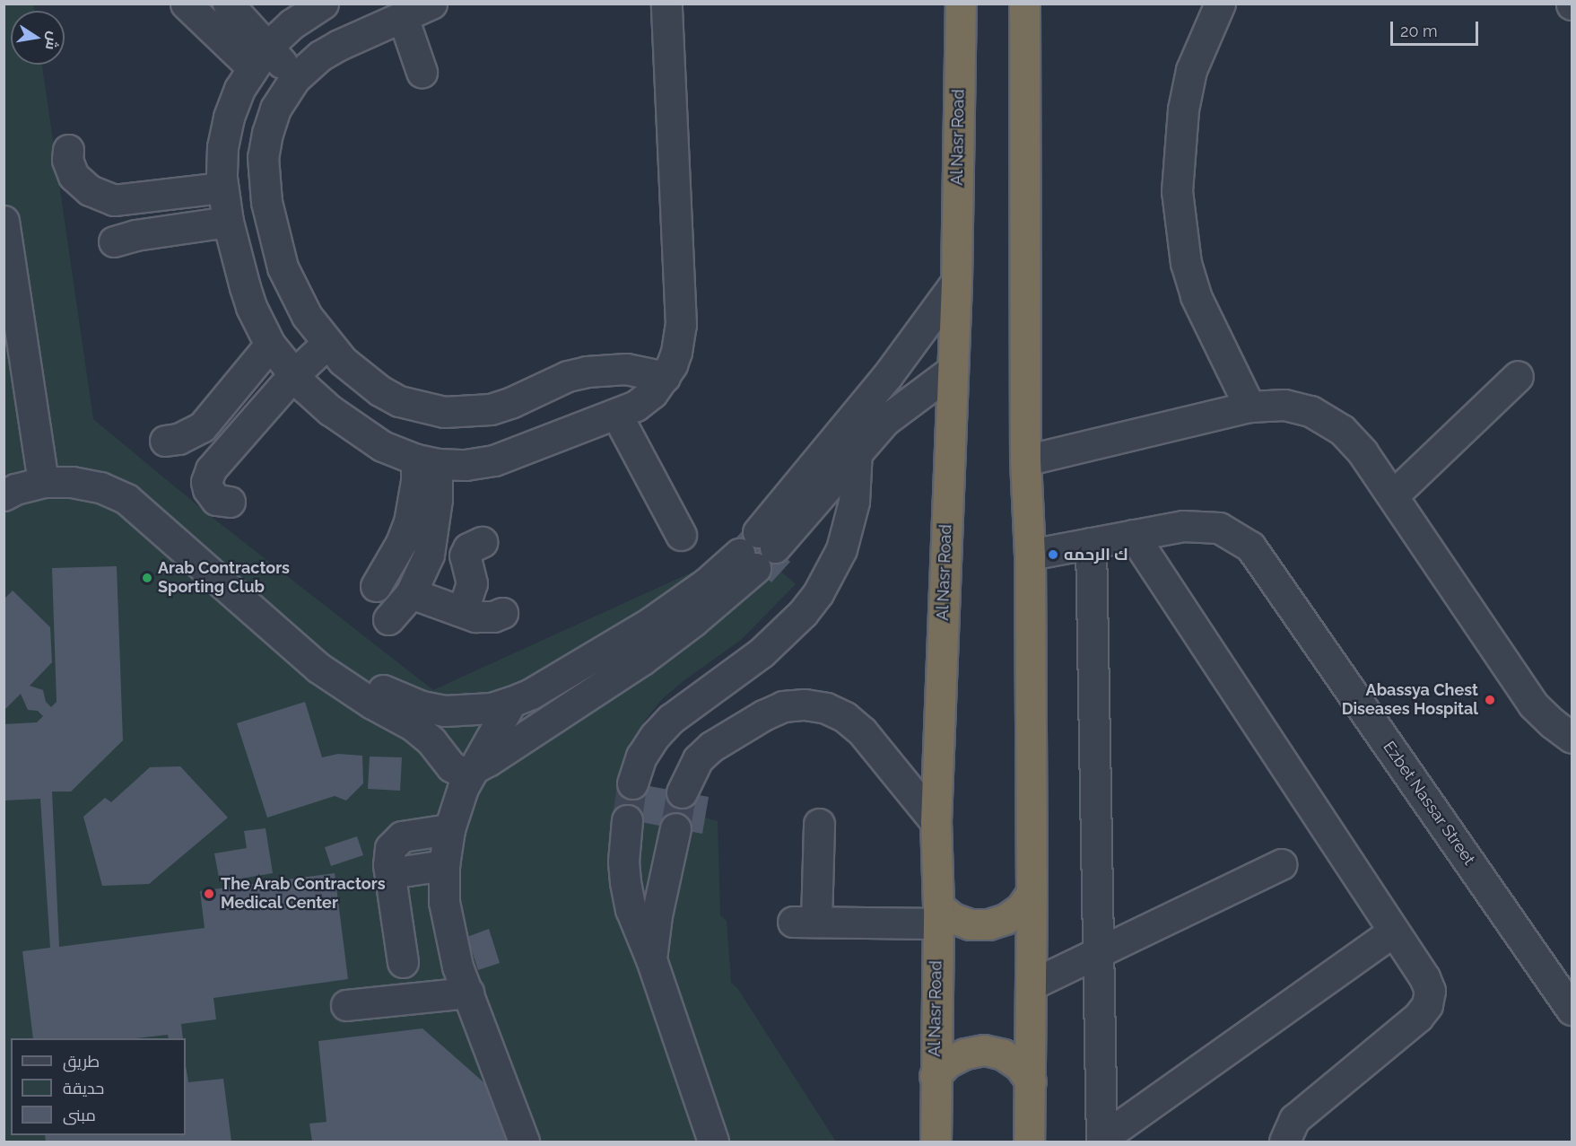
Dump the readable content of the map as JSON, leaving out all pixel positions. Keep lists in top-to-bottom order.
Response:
{
  "streets": {
    "highway": ["Al Nasr Road"],
    "street": ["Ezbet Nassar Street"]
  },
  "places": [
    "ك الرحمه",
    "Arab Contractors Sporting Club",
    "Abassya Chest Diseases Hospital",
    "The Arab Contractors Medical Center"
  ],
  "legend": ["طريق", "حديقة", "مبنى"],
  "scale_bar": "20 m",
  "north": "right"
}
